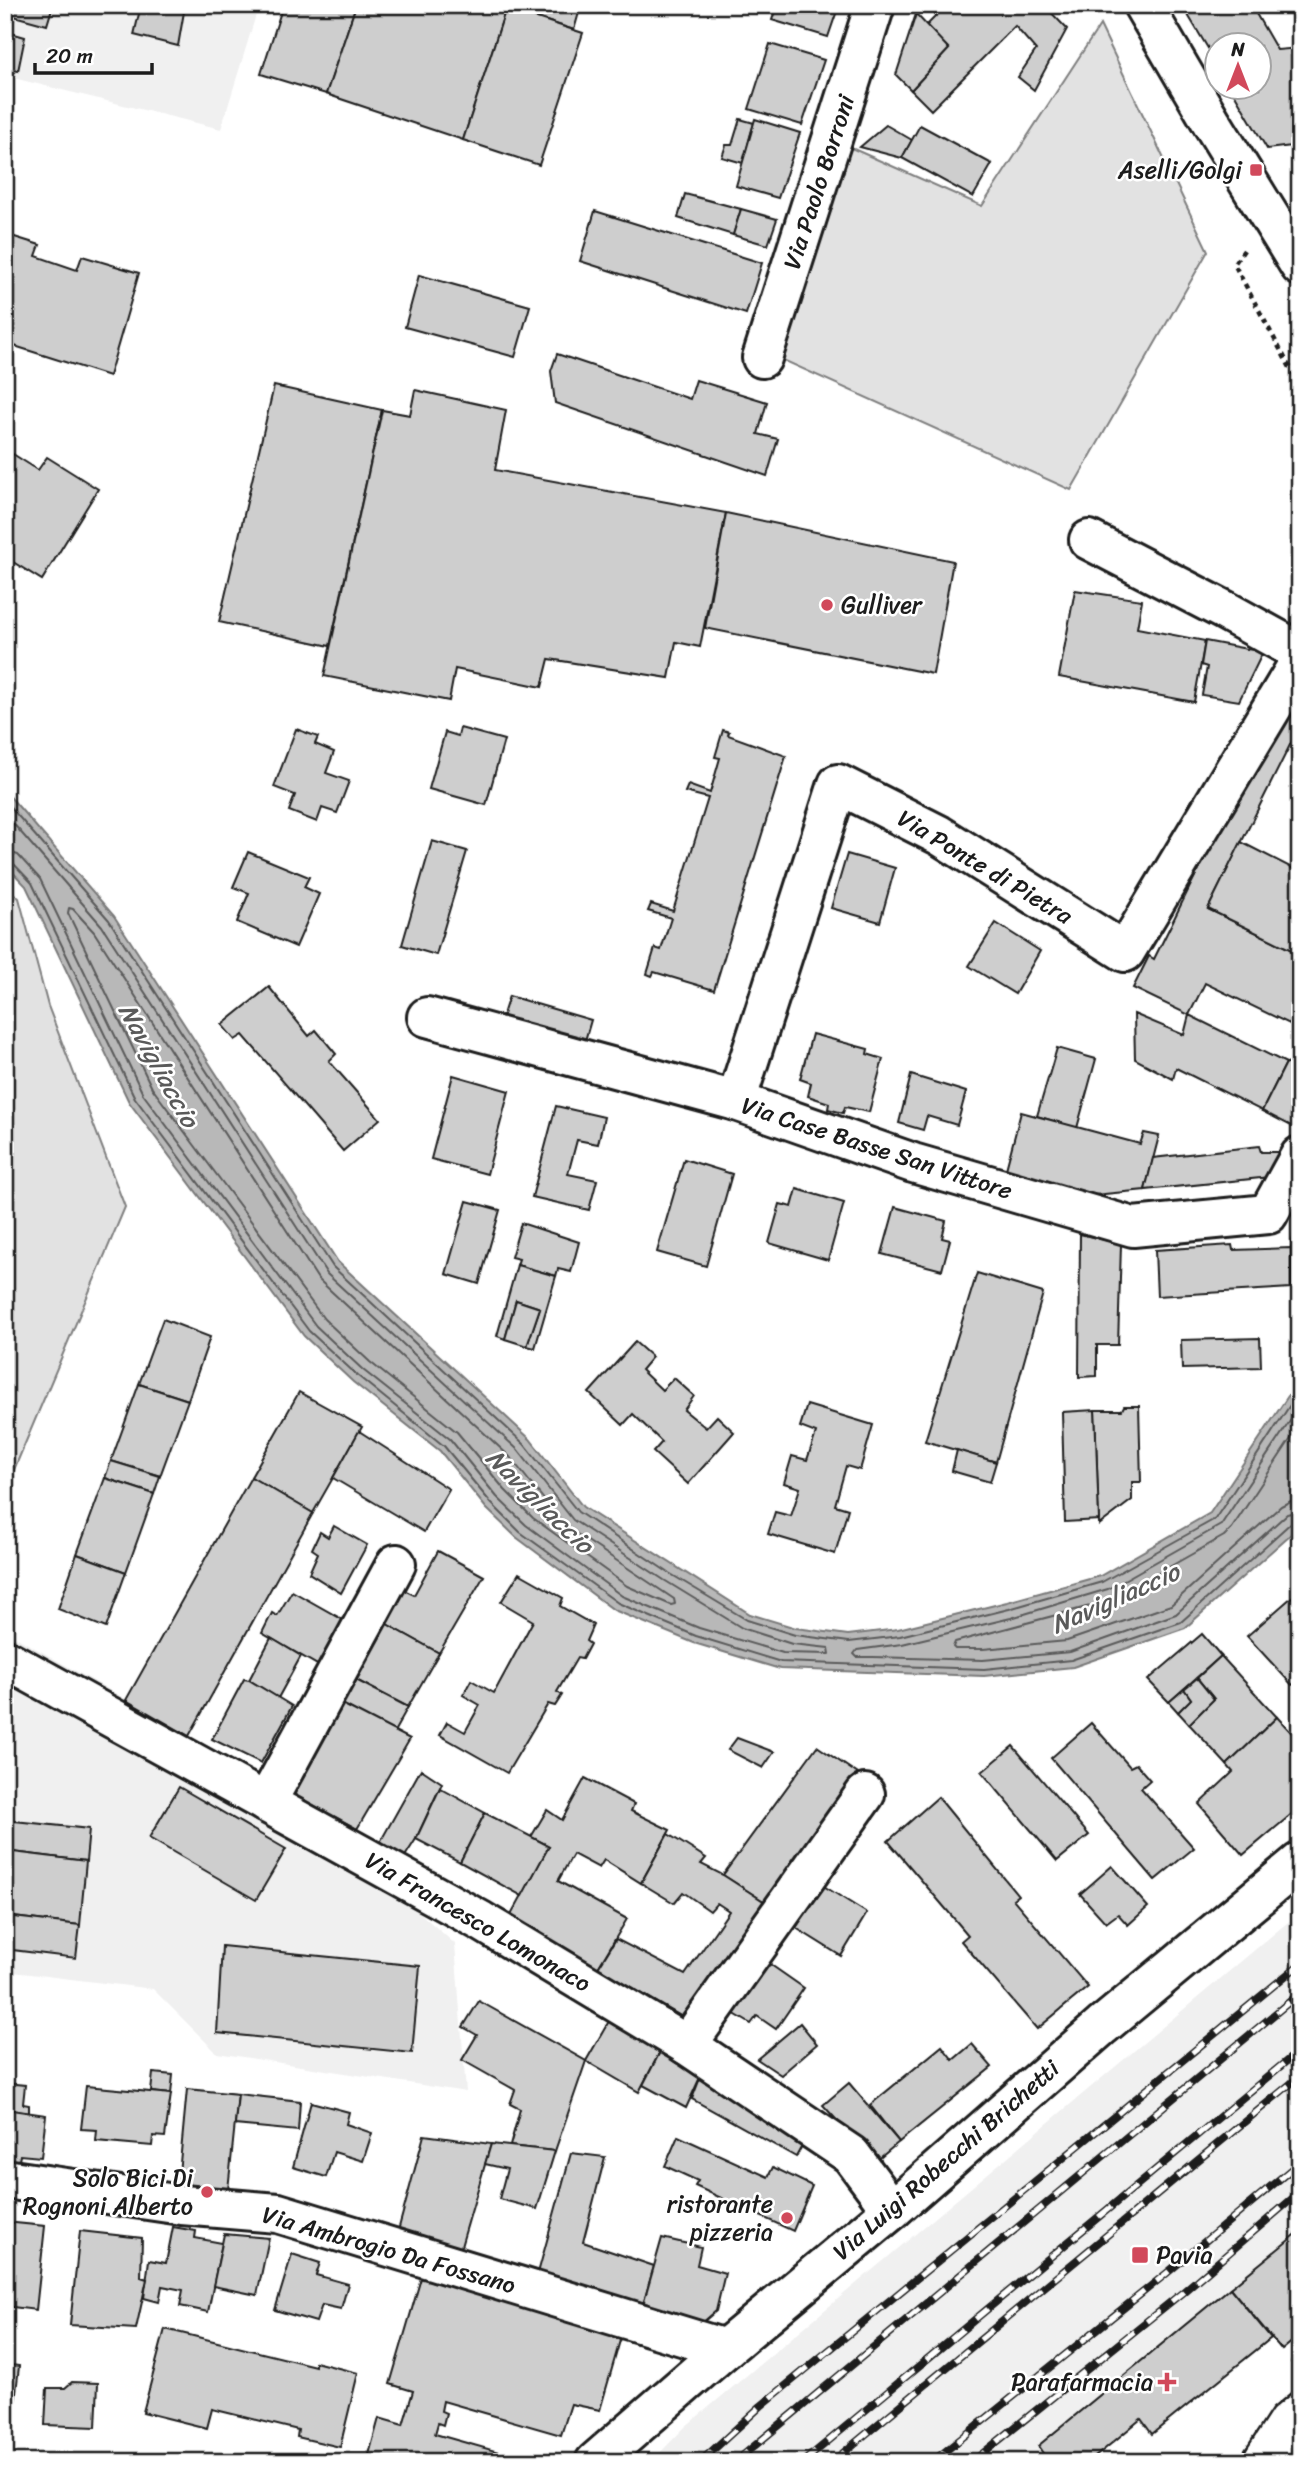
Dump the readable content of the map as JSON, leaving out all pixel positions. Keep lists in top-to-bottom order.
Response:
{
  "streets": {
    "street": [
      "Via Paolo Borroni",
      "Via Ponte di Pietra",
      "Via Case Basse San Vittore",
      "Via Francesco Lomonaco",
      "Via Luigi Robecchi Brichetti",
      "Via Ambrogio Da Fossano"
    ]
  },
  "crossings": [
    ["Via Ponte di Pietra", "Via Case Basse San Vittore"],
    ["Via Francesco Lomonaco", "Via Luigi Robecchi Brichetti"],
    ["Via Luigi Robecchi Brichetti", "Via Ambrogio Da Fossano"]
  ],
  "water": ["Navigliaccio"],
  "places": {
    "transit": ["Aselli/Golgi", "Pavia"],
    "other": ["Gulliver", "Solo Bici Di Rognoni Alberto", "ristorante pizzeria"],
    "health": ["Parafarmacia"]
  },
  "scale_bar": "20 m",
  "north": "top"
}
